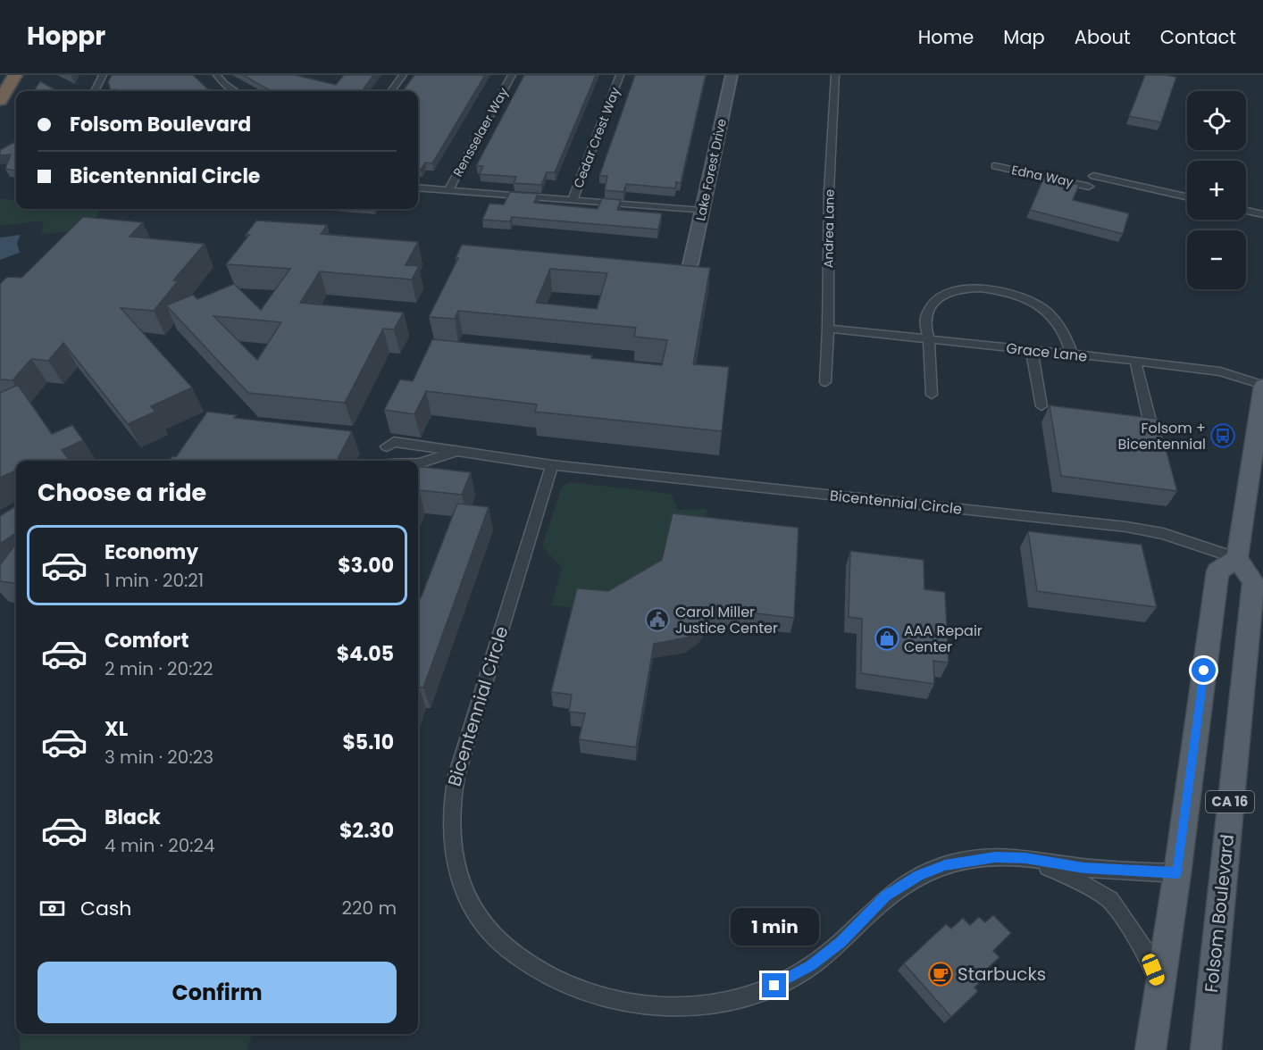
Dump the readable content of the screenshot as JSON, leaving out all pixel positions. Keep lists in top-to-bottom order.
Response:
{
  "streets": {
    "main road": ["CA 16", "Folsom Boulevard"],
    "street": [
      "Rensselaer Way",
      "Cedar Crest Way",
      "Lake Forest Drive",
      "Edna Way",
      "Andrea Lane",
      "Grace Lane",
      "Bicentennial Circle"
    ]
  },
  "crossings": [
    ["Andrea Lane", "Grace Lane"],
    ["Bicentennial Circle", "CA 16"],
    ["Bicentennial Circle", "Folsom Boulevard"],
    ["CA 16", "Folsom Boulevard"]
  ],
  "places": {
    "bus stop": ["Folsom + Bicentennial"],
    "public building": ["Carol Miller Justice Center"],
    "shop": ["AAA Repair Center"],
    "cafe": ["Starbucks"]
  },
  "page": {
    "header": "Hoppr",
    "nav": [
      "Home",
      "Map",
      "About",
      "Contact"
    ],
    "map_buttons": ["+", "−"],
    "banner": ["Folsom Boulevard", "Bicentennial Circle"],
    "heading": "Choose a ride",
    "list": [
      {
        "name": "Economy",
        "note": "1 min · 20:21",
        "value": "$3.00"
      },
      {
        "name": "Comfort",
        "note": "2 min · 20:22",
        "value": "$4.05"
      },
      {
        "name": "XL",
        "note": "3 min · 20:23",
        "value": "$5.10"
      },
      {
        "name": "Black",
        "note": "4 min · 20:24",
        "value": "$2.30"
      }
    ],
    "pay": ["Cash", "220 m"],
    "bubble": "1 min",
    "buttons": "Confirm"
  }
}
